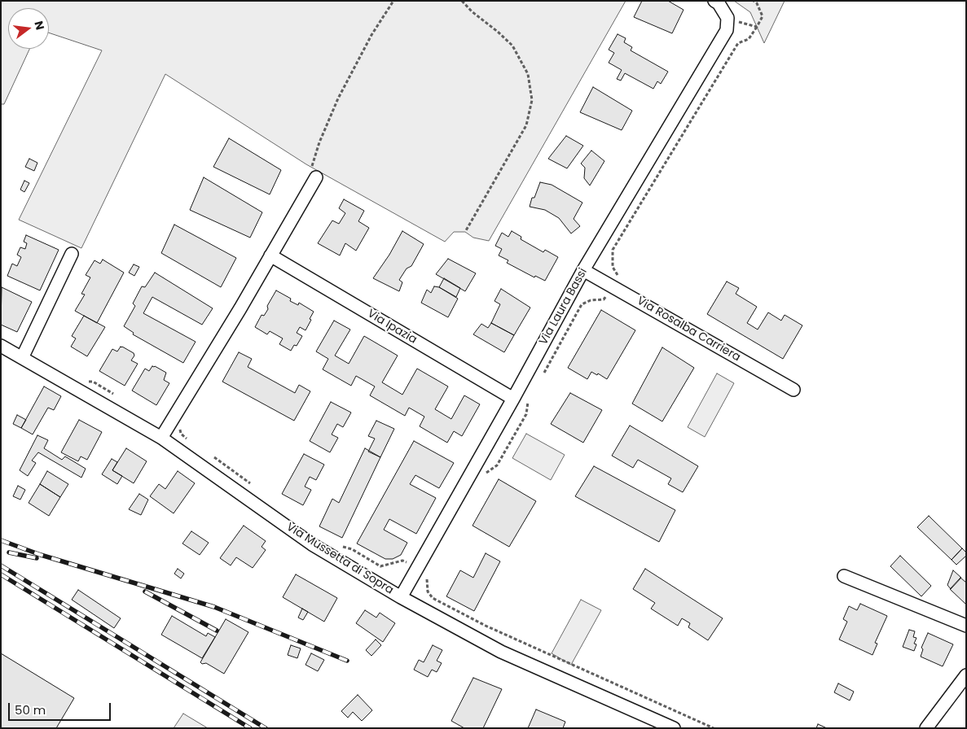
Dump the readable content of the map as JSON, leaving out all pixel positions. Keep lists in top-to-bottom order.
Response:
{
  "streets": {
    "street": [
      "Via Laura Bassi",
      "Via Ipazia",
      "Via Rosalba Carriera",
      "Via Mussetta di Sopra"
    ]
  },
  "crossings": [
    ["Via Laura Bassi", "Via Ipazia"],
    ["Via Laura Bassi", "Via Rosalba Carriera"],
    ["Via Laura Bassi", "Via Mussetta di Sopra"]
  ],
  "scale_bar": "50 m",
  "north": "right"
}
